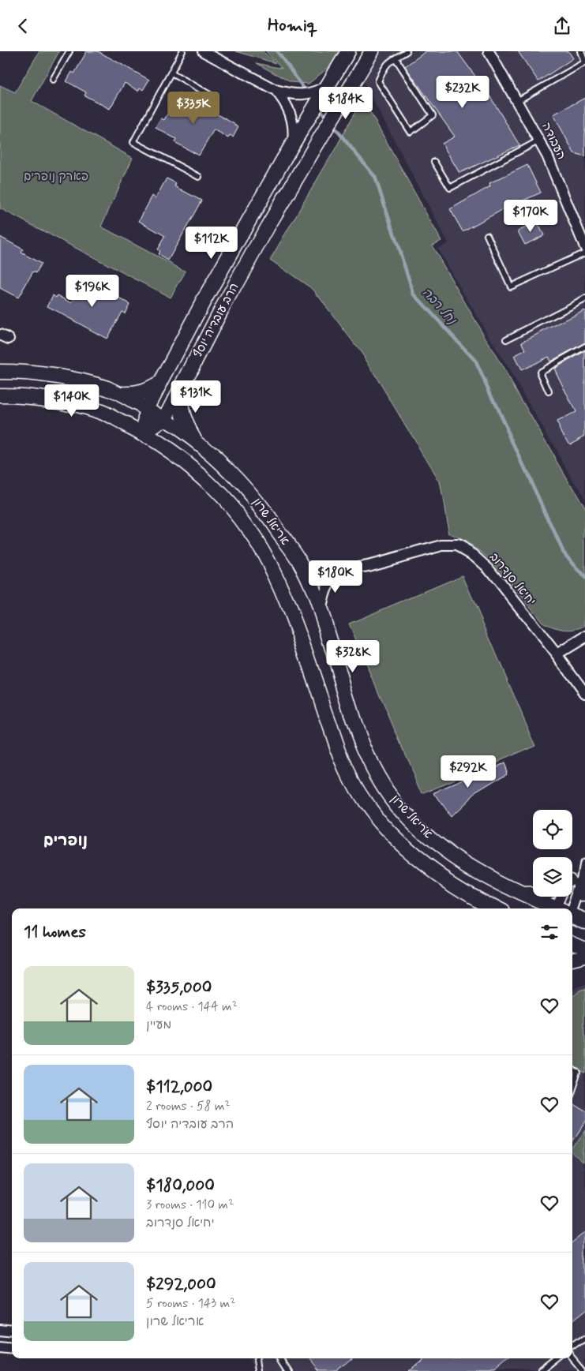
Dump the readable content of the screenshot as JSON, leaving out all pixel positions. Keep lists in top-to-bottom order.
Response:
{
  "streets": {
    "main road": ["הרב עובדיה יוסף", "אריאל שרון"],
    "street": ["העבודה", "יחיאל סנדרוב"]
  },
  "crossings": [
    ["הרב עובדיה יוסף", "אריאל שרון"],
    ["אריאל שרון", "יחיאל סנדרוב"]
  ],
  "districts": ["נופרים"],
  "water": ["נחל רבה"],
  "parks": ["פארק נופרים"],
  "page": {
    "header": "Homiq",
    "price": [
      "$232K",
      "$184K",
      "$335K",
      "$170K",
      "$112K",
      "$196K",
      "$131K",
      "$140K",
      "$180K",
      "$328K",
      "$292K"
    ],
    "heading": "11 homes",
    "list": [
      {
        "name": "$335,000",
        "note": "4 rooms · 144 m² · מעיין"
      },
      {
        "name": "$112,000",
        "note": "2 rooms · 58 m² · הרב עובדיה יוסף"
      },
      {
        "name": "$180,000",
        "note": "3 rooms · 110 m² · יחיאל סנדרוב"
      },
      {
        "name": "$292,000",
        "note": "5 rooms · 143 m² · אריאל שרון"
      }
    ]
  }
}
